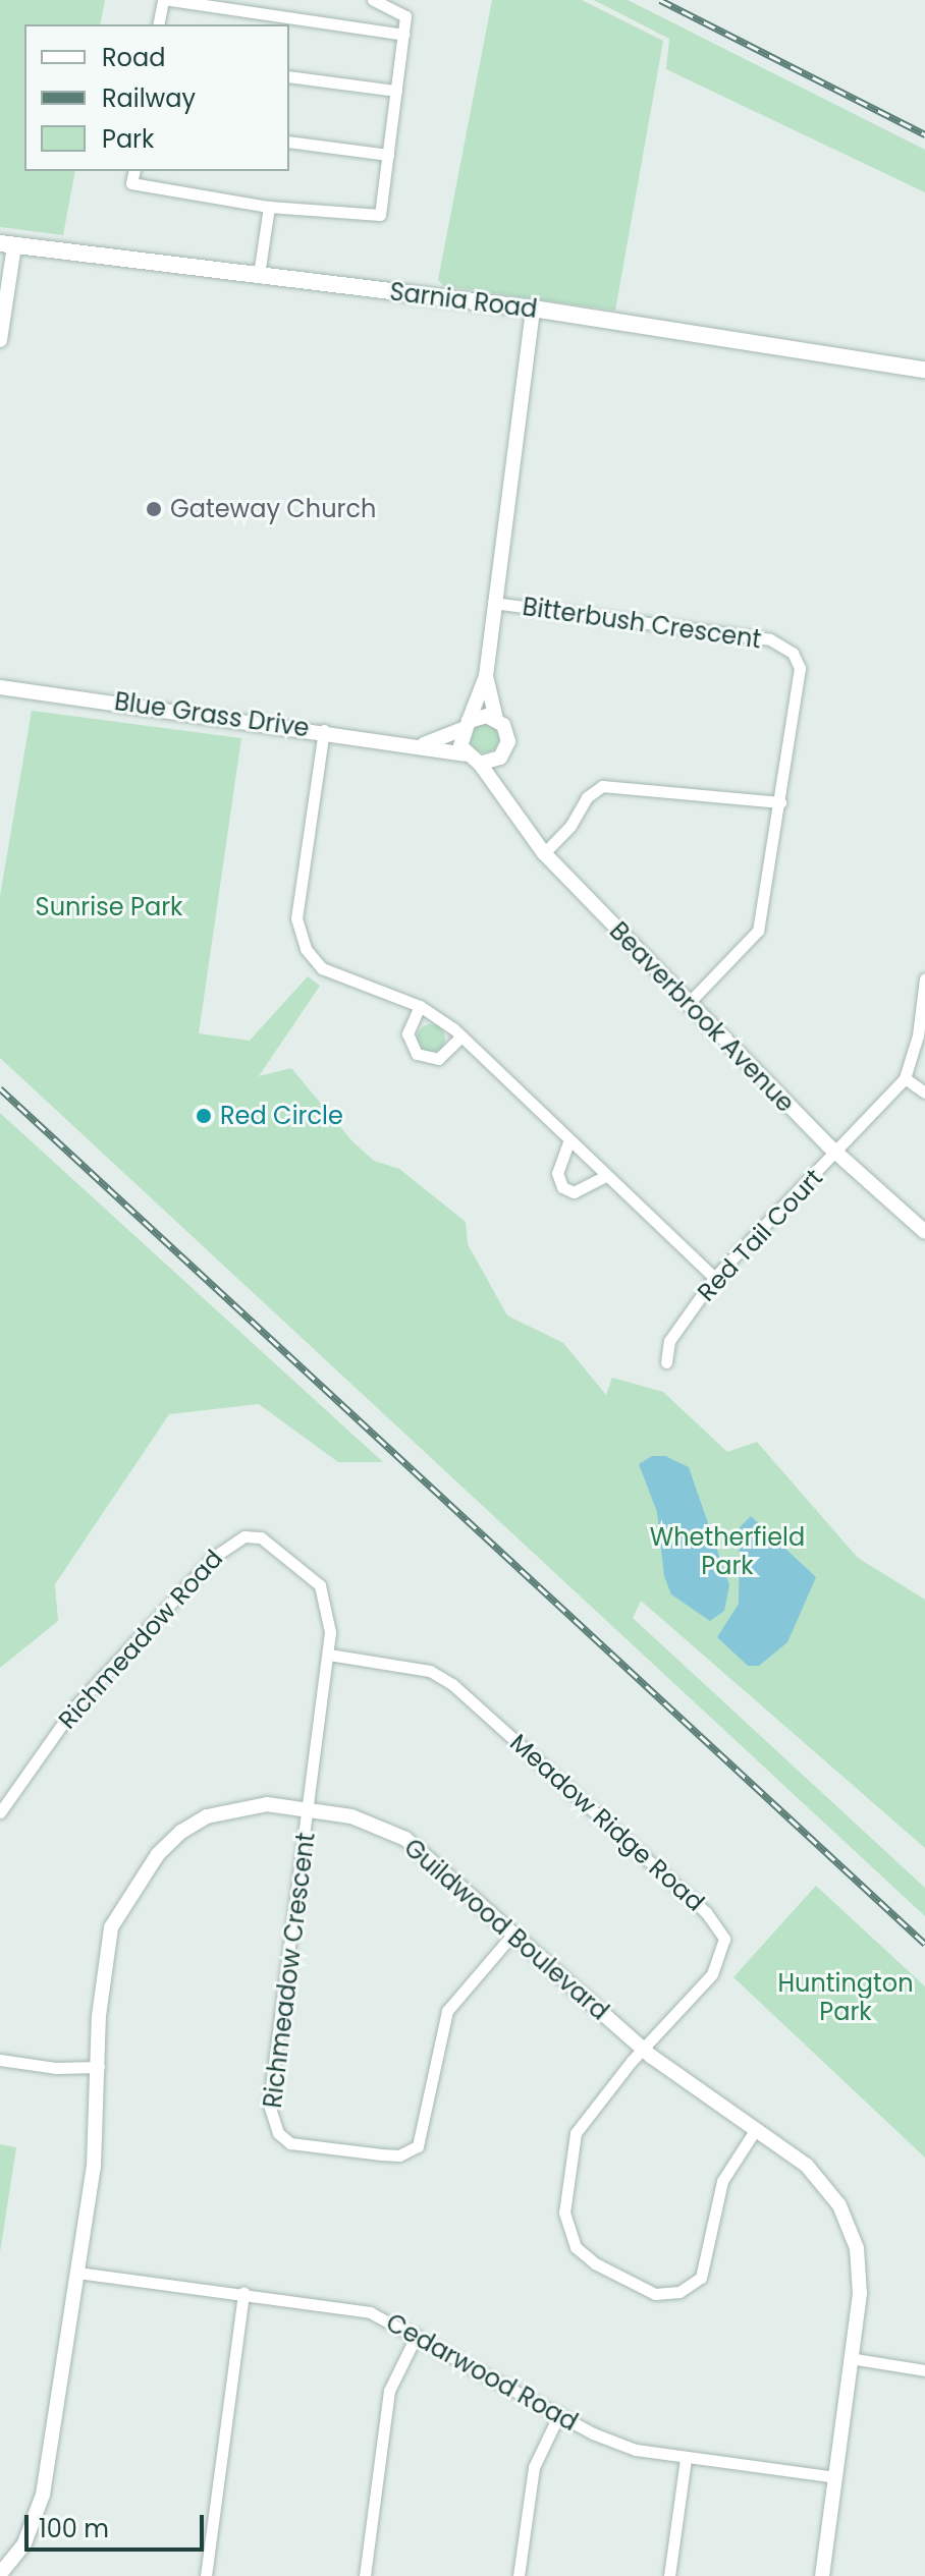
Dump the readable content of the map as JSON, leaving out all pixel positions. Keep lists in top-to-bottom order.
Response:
{
  "streets": {
    "main road": ["Sarnia Road"],
    "street": [
      "Bitterbush Crescent",
      "Blue Grass Drive",
      "Beaverbrook Avenue",
      "Red Tail Court",
      "Richmeadow Road",
      "Meadow Ridge Road",
      "Guildwood Boulevard",
      "Richmeadow Crescent",
      "Cedarwood Road"
    ]
  },
  "crossings": [
    ["Bitterbush Crescent", "Beaverbrook Avenue"],
    ["Blue Grass Drive", "Beaverbrook Avenue"],
    ["Beaverbrook Avenue", "Red Tail Court"],
    ["Richmeadow Road", "Meadow Ridge Road"],
    ["Richmeadow Road", "Guildwood Boulevard"],
    ["Richmeadow Road", "Richmeadow Crescent"],
    ["Meadow Ridge Road", "Guildwood Boulevard"],
    ["Guildwood Boulevard", "Richmeadow Crescent"],
    ["Guildwood Boulevard", "Cedarwood Road"]
  ],
  "parks": ["Sunrise Park", "Whetherfield Park", "Huntington Park"],
  "places": ["Gateway Church", "Red Circle"],
  "legend": ["Road", "Railway", "Park"],
  "scale_bar": "100 m"
}
